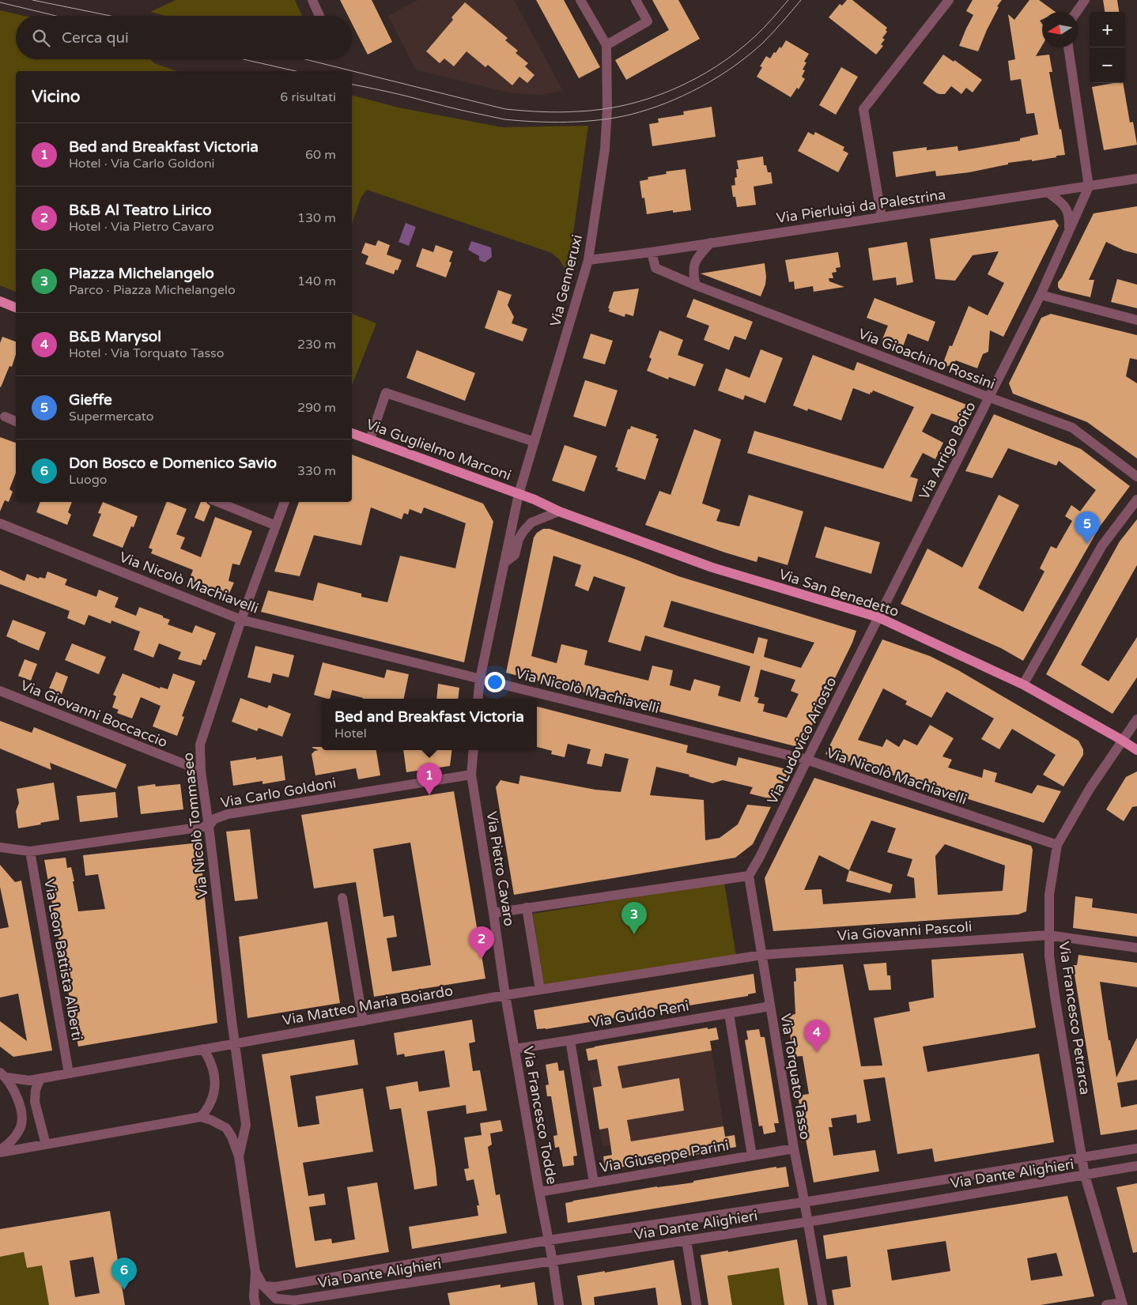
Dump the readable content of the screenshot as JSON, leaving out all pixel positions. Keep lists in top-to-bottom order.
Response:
{
  "streets": {
    "main road": ["Via Guglielmo Marconi", "Via San Benedetto"],
    "street": [
      "Via Pierluigi da Palestrina",
      "Via Genneruxi",
      "Via Gioachino Rossini",
      "Via Arrigo Boito",
      "Via Nicolò Machiavelli",
      "Via Giovanni Boccaccio",
      "Via Ludovico Ariosto",
      "Via Carlo Goldoni",
      "Via Nicolò Tommaseo",
      "Via Pietro Cavaro",
      "Via Giovanni Pascoli",
      "Via Leon Battista Alberti",
      "Via Matteo Maria Boiardo",
      "Via Guido Reni",
      "Via Francesco Petrarca",
      "Via Torquato Tasso",
      "Via Francesco Todde",
      "Via Giuseppe Parini",
      "Via Dante Alighieri"
    ]
  },
  "crossings": [
    ["Via Pierluigi da Palestrina", "Via Genneruxi"],
    ["Via Pierluigi da Palestrina", "Via Gioachino Rossini"],
    ["Via Pierluigi da Palestrina", "Via Arrigo Boito"],
    ["Via Genneruxi", "Via Guglielmo Marconi"],
    ["Via Genneruxi", "Via San Benedetto"],
    ["Via Gioachino Rossini", "Via Arrigo Boito"],
    ["Via Guglielmo Marconi", "Via San Benedetto"],
    ["Via Arrigo Boito", "Via San Benedetto"],
    ["Via Arrigo Boito", "Via Ludovico Ariosto"],
    ["Via Nicolò Machiavelli", "Via Ludovico Ariosto"],
    ["Via Nicolò Machiavelli", "Via Nicolò Tommaseo"],
    ["Via Nicolò Machiavelli", "Via Francesco Petrarca"],
    ["Via San Benedetto", "Via Ludovico Ariosto"],
    ["Via San Benedetto", "Via Francesco Petrarca"],
    ["Via Giovanni Boccaccio", "Via Nicolò Tommaseo"],
    ["Via Ludovico Ariosto", "Via Torquato Tasso"],
    ["Via Carlo Goldoni", "Via Nicolò Tommaseo"],
    ["Via Carlo Goldoni", "Via Pietro Cavaro"],
    ["Via Carlo Goldoni", "Via Leon Battista Alberti"],
    ["Via Nicolò Tommaseo", "Via Matteo Maria Boiardo"],
    ["Via Pietro Cavaro", "Via Matteo Maria Boiardo"],
    ["Via Pietro Cavaro", "Via Francesco Todde"],
    ["Via Giovanni Pascoli", "Via Matteo Maria Boiardo"],
    ["Via Giovanni Pascoli", "Via Francesco Petrarca"],
    ["Via Giovanni Pascoli", "Via Torquato Tasso"],
    ["Via Leon Battista Alberti", "Via Matteo Maria Boiardo"],
    ["Via Matteo Maria Boiardo", "Via Francesco Todde"],
    ["Via Guido Reni", "Via Torquato Tasso"],
    ["Via Guido Reni", "Via Francesco Todde"],
    ["Via Francesco Petrarca", "Via Dante Alighieri"],
    ["Via Torquato Tasso", "Via Giuseppe Parini"],
    ["Via Torquato Tasso", "Via Dante Alighieri"],
    ["Via Francesco Todde", "Via Giuseppe Parini"],
    ["Via Francesco Todde", "Via Dante Alighieri"]
  ],
  "north": "left",
  "page": {
    "map_buttons": ["+", "−"],
    "search": "Cerca qui",
    "heading": ["Vicino", "6 risultati"],
    "list": [
      {
        "mark": "1",
        "name": "Bed and Breakfast Victoria",
        "note": "Hotel · Via Carlo Goldoni",
        "value": "60 m"
      },
      {
        "mark": "2",
        "name": "B&B Al Teatro Lirico",
        "note": "Hotel · Via Pietro Cavaro",
        "value": "130 m"
      },
      {
        "mark": "3",
        "name": "Piazza Michelangelo",
        "note": "Parco · Piazza Michelangelo",
        "value": "140 m"
      },
      {
        "mark": "4",
        "name": "B&B Marysol",
        "note": "Hotel · Via Torquato Tasso",
        "value": "230 m"
      },
      {
        "mark": "5",
        "name": "Gieffe",
        "note": "Supermercato",
        "value": "290 m"
      },
      {
        "mark": "6",
        "name": "Don Bosco e Domenico Savio",
        "note": "Luogo",
        "value": "330 m"
      }
    ],
    "pins": [
      "5",
      "1",
      "3",
      "2",
      "4",
      "6"
    ],
    "popup": ["Bed and Breakfast Victoria", "Hotel"]
  }
}
